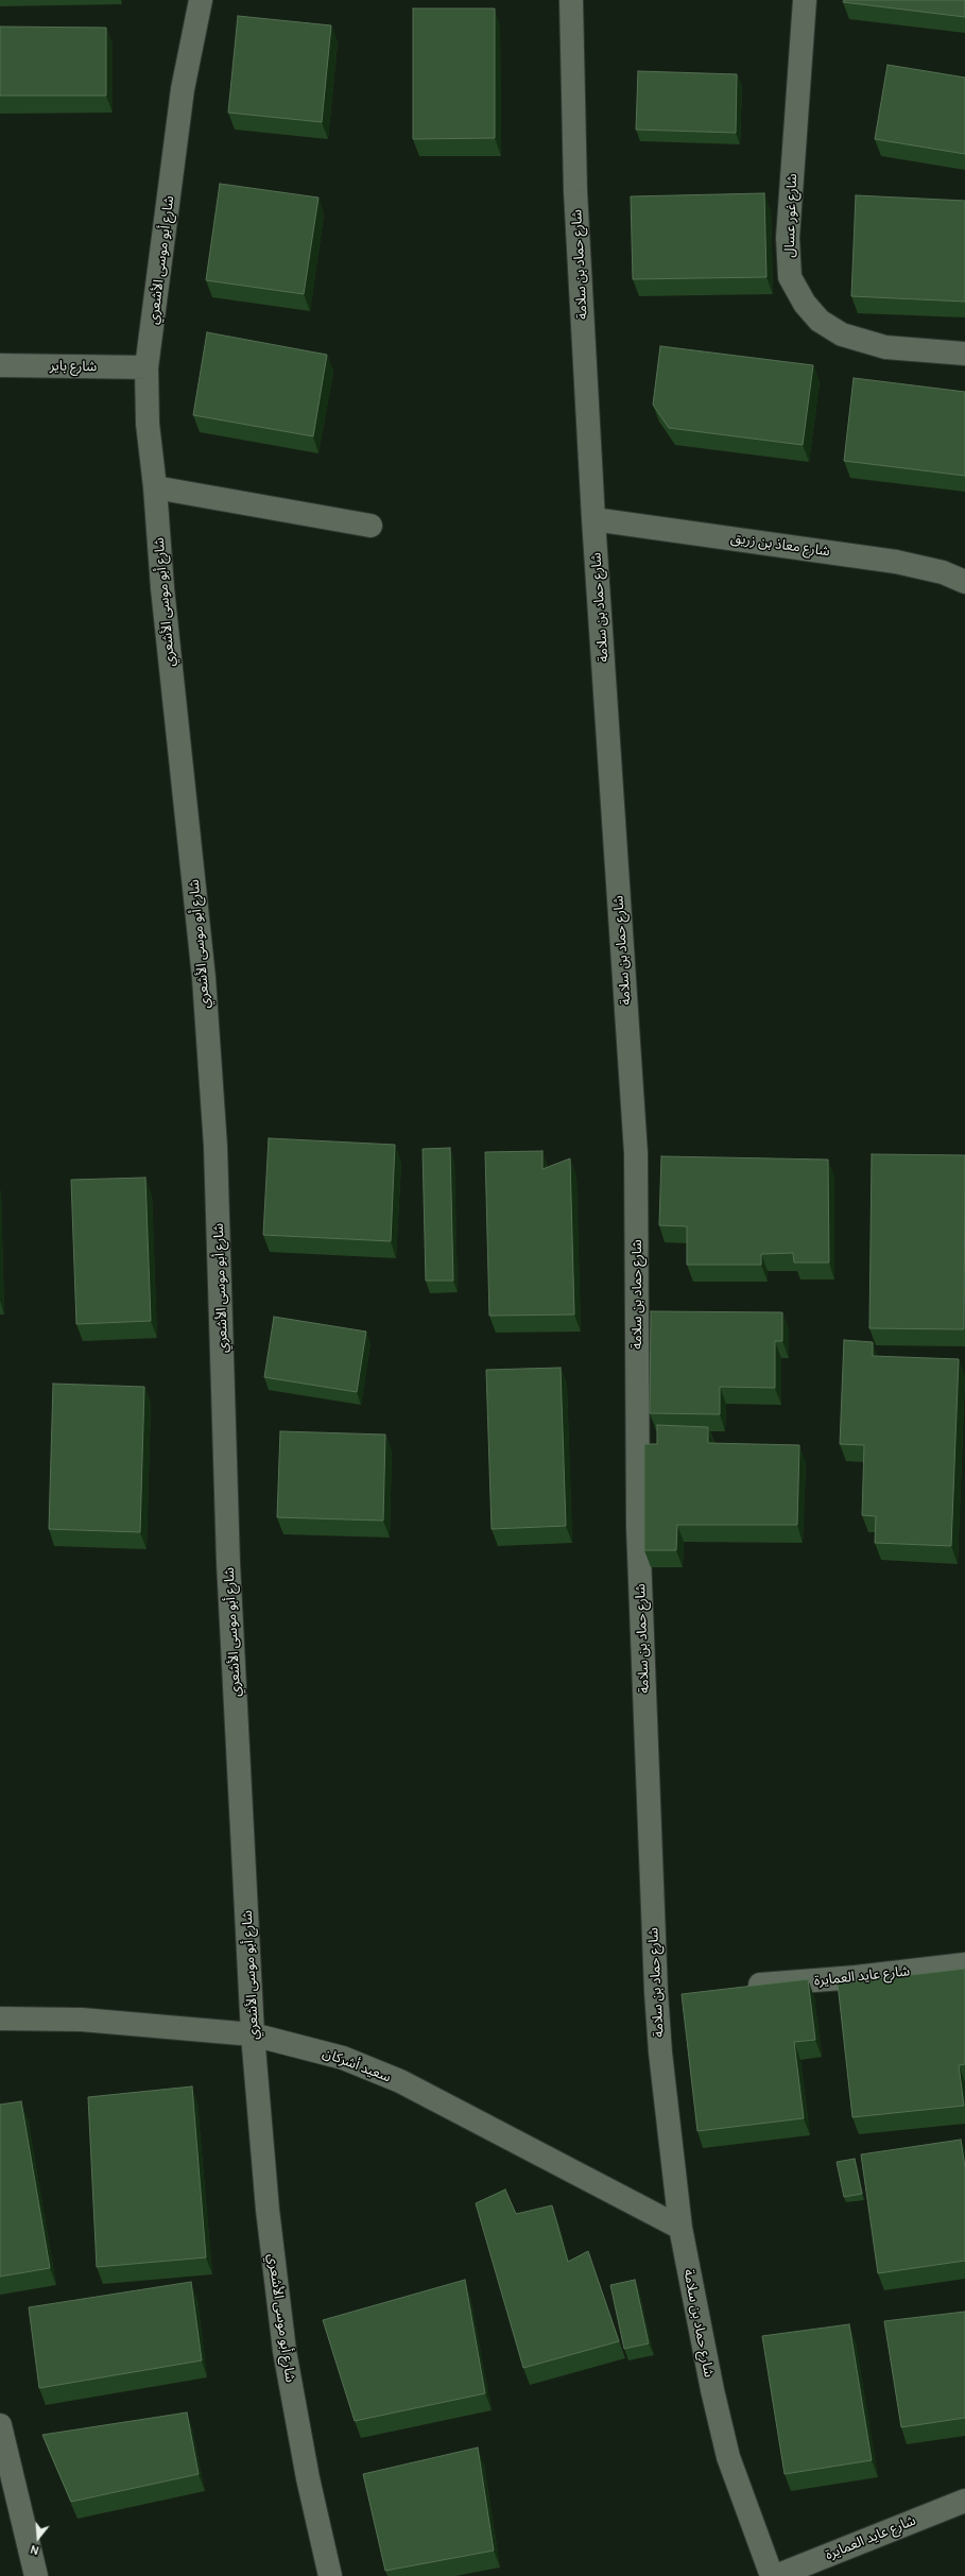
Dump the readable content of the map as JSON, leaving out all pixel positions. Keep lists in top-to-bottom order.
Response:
{
  "streets": {
    "street": [
      "شارع غور عسال",
      "شارع أبو موسى الأشعري",
      "شارع حماد بن سلامة",
      "شارع باير",
      "شارع معاذ بن زريق",
      "شارع عايد العمايرة",
      "سعيد أشركان"
    ]
  },
  "crossings": [
    ["شارع أبو موسى الأشعري", "شارع باير"],
    ["شارع أبو موسى الأشعري", "سعيد أشركان"],
    ["شارع حماد بن سلامة", "شارع معاذ بن زريق"],
    ["شارع حماد بن سلامة", "سعيد أشركان"]
  ],
  "north": "bottom"
}
